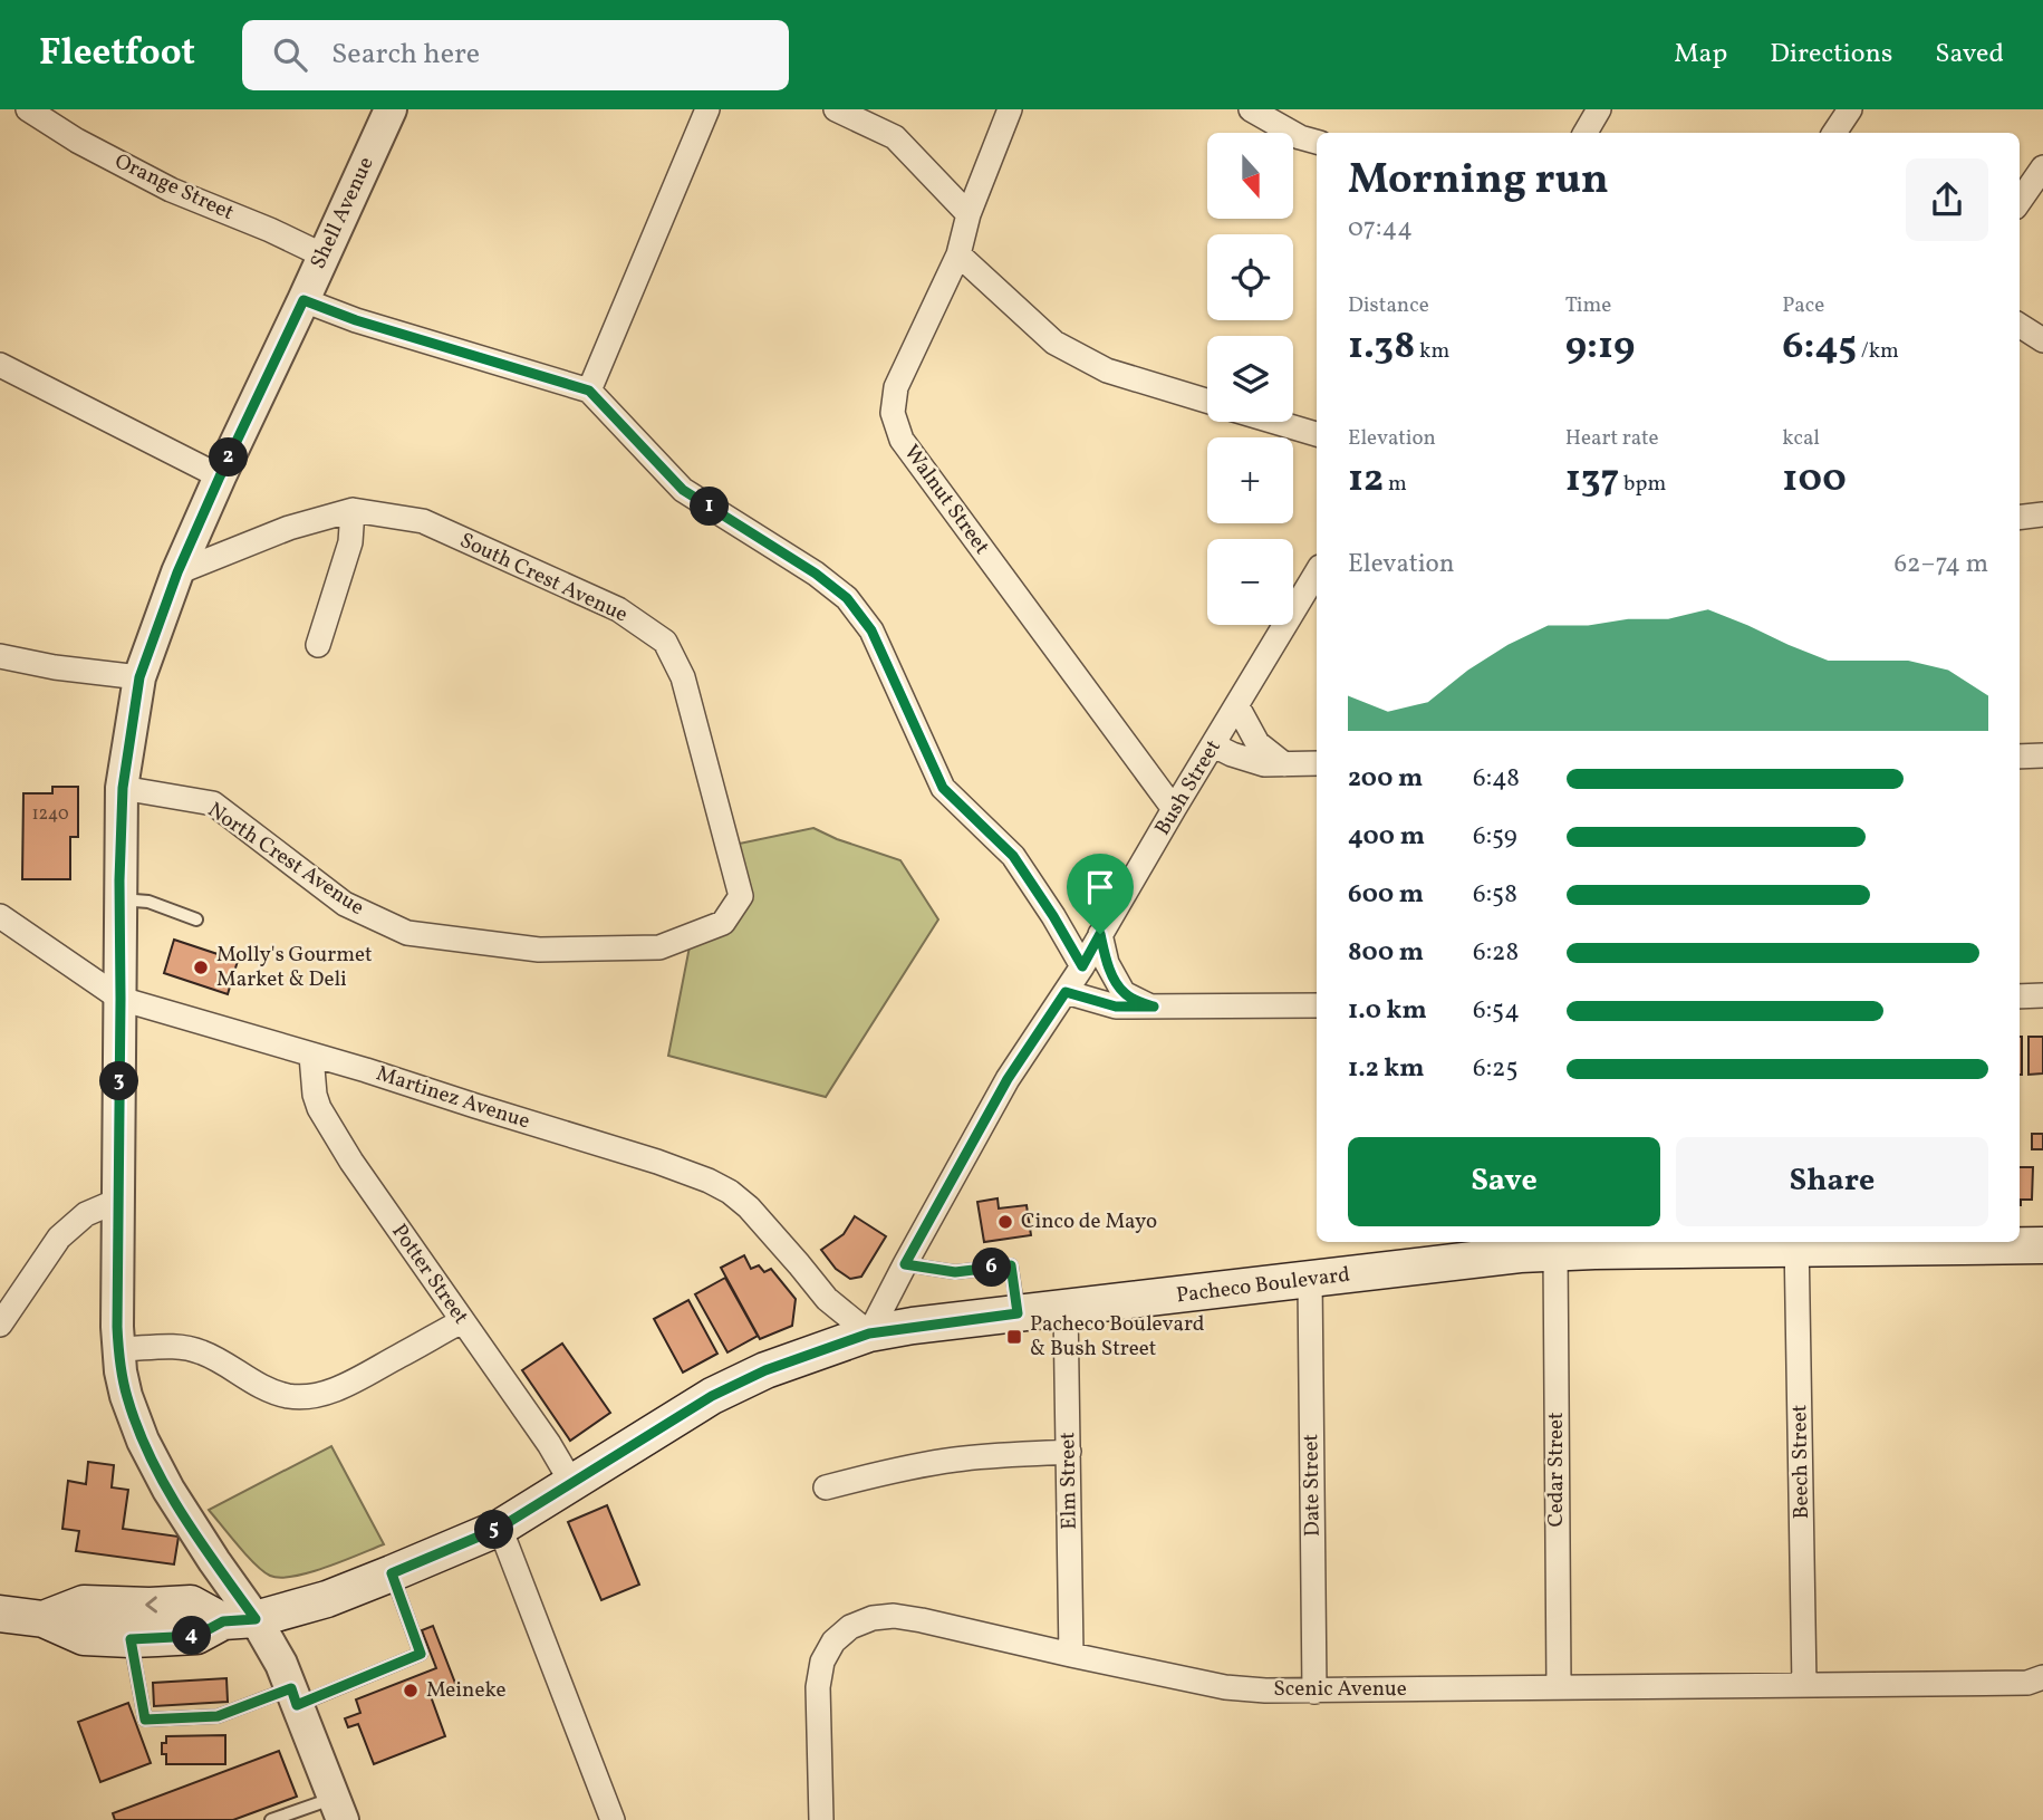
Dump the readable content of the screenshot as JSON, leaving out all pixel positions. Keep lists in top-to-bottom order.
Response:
{
  "streets": {
    "main road": ["Pacheco Boulevard"],
    "street": [
      "Orange Street",
      "Shell Avenue",
      "Walnut Street",
      "South Crest Avenue",
      "Bush Street",
      "North Crest Avenue",
      "Martinez Avenue",
      "Potter Street",
      "Beech Street",
      "Cedar Street",
      "Elm Street",
      "Date Street",
      "Scenic Avenue"
    ]
  },
  "crossings": [
    ["Orange Street", "Shell Avenue"],
    ["Shell Avenue", "South Crest Avenue"],
    ["Shell Avenue", "North Crest Avenue"],
    ["Shell Avenue", "Martinez Avenue"],
    ["Shell Avenue", "Pacheco Boulevard"],
    ["Walnut Street", "Bush Street"],
    ["South Crest Avenue", "North Crest Avenue"],
    ["Bush Street", "Martinez Avenue"],
    ["Bush Street", "Pacheco Boulevard"],
    ["Martinez Avenue", "Potter Street"],
    ["Martinez Avenue", "Pacheco Boulevard"],
    ["Potter Street", "Pacheco Boulevard"],
    ["Pacheco Boulevard", "Beech Street"],
    ["Pacheco Boulevard", "Cedar Street"],
    ["Pacheco Boulevard", "Elm Street"],
    ["Pacheco Boulevard", "Date Street"],
    ["Beech Street", "Scenic Avenue"],
    ["Cedar Street", "Scenic Avenue"],
    ["Elm Street", "Scenic Avenue"],
    ["Date Street", "Scenic Avenue"]
  ],
  "places": {
    "other": ["Molly's Gourmet Market & Deli", "Cinco de Mayo", "Meineke"],
    "transit": ["Pacheco Boulevard & Bush Street"]
  },
  "house_numbers": ["1240"],
  "north": "bottom",
  "page": {
    "header": "Fleetfoot",
    "search": "Search here",
    "nav": ["Map", "Directions", "Saved"],
    "map_buttons": ["+", "−"],
    "heading": ["Morning run", "07:44"],
    "stats": [
      ["Distance", "1.38 km"],
      ["Time", "9:19"],
      ["Pace", "6:45 /km"],
      ["Elevation", "12 m"],
      ["Heart rate", "137 bpm"],
      ["kcal", "100"]
    ],
    "pins": [
      "2",
      "1",
      "3",
      "6",
      "5",
      "4"
    ],
    "chart": ["Elevation", "62–74 m"],
    "list": [
      {
        "name": "200 m",
        "note": "6:48"
      },
      {
        "name": "400 m",
        "note": "6:59"
      },
      {
        "name": "600 m",
        "note": "6:58"
      },
      {
        "name": "800 m",
        "note": "6:28"
      },
      {
        "name": "1.0 km",
        "note": "6:54"
      },
      {
        "name": "1.2 km",
        "note": "6:25"
      }
    ],
    "buttons": ["Save", "Share"]
  }
}
